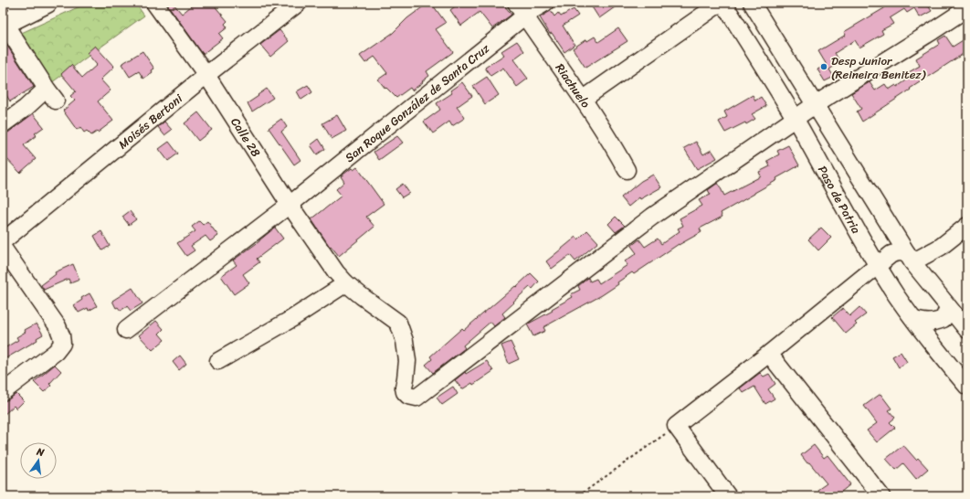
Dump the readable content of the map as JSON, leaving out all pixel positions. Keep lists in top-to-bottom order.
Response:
{
  "streets": {
    "street": [
      "Riachuelo",
      "San Roque González de Santa Cruz",
      "Moisés Bertoni",
      "Calle 28",
      "Paso de Patria"
    ]
  },
  "crossings": [
    ["Riachuelo", "San Roque González de Santa Cruz"],
    ["San Roque González de Santa Cruz", "Calle 28"],
    ["Moisés Bertoni", "Calle 28"],
    ["Calle 28", "Paso de Patria"]
  ],
  "places": ["Desp Junior (Reineira Benitez)"],
  "north": "top"
}
